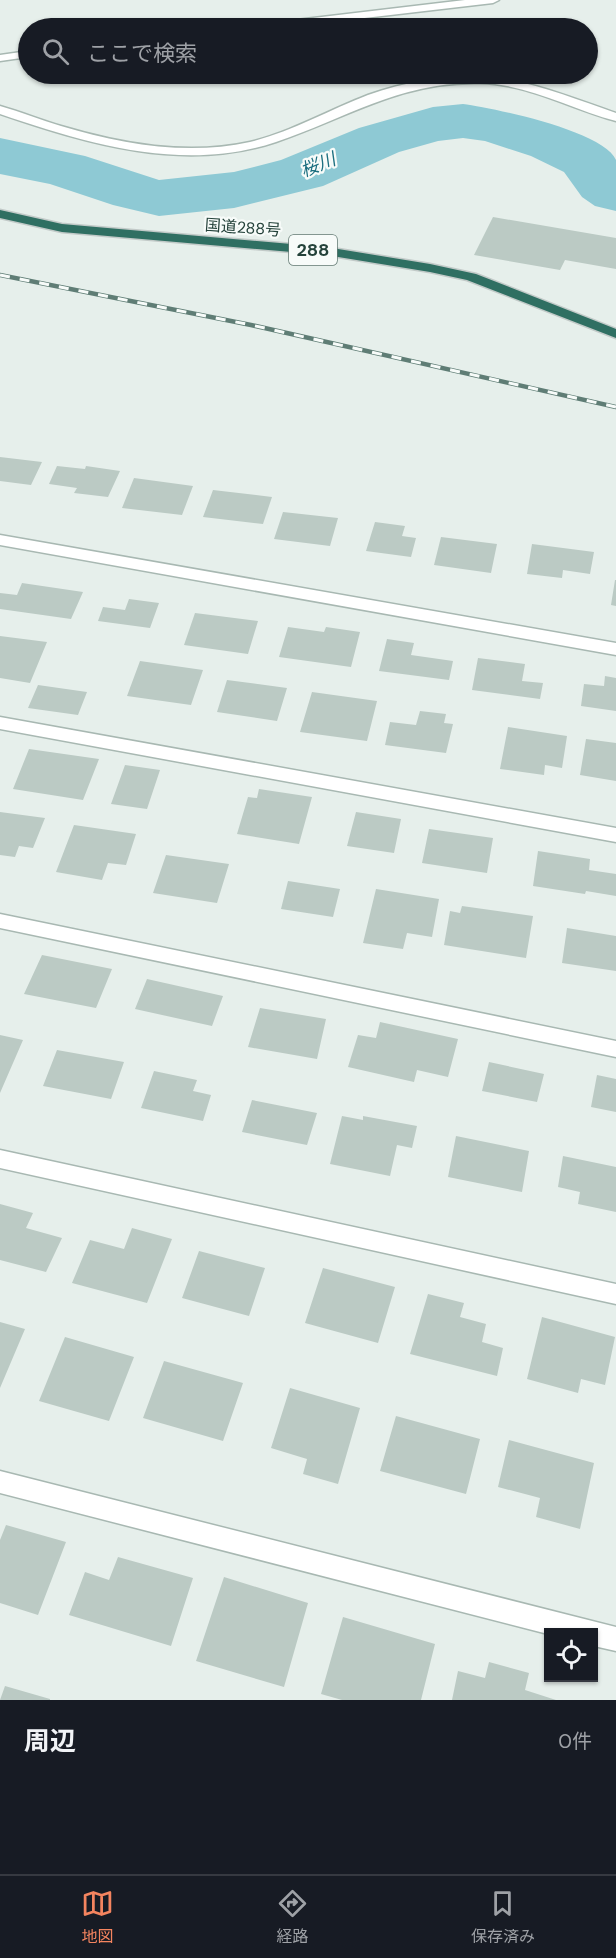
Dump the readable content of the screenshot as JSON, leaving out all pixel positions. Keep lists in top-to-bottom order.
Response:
{
  "streets": {
    "highway": ["国道288号", "288"]
  },
  "water": ["桜川"],
  "page": {
    "search": "ここで検索",
    "heading": ["周辺", "0件"],
    "nav": ["地図", "経路", "保存済み"]
  }
}
